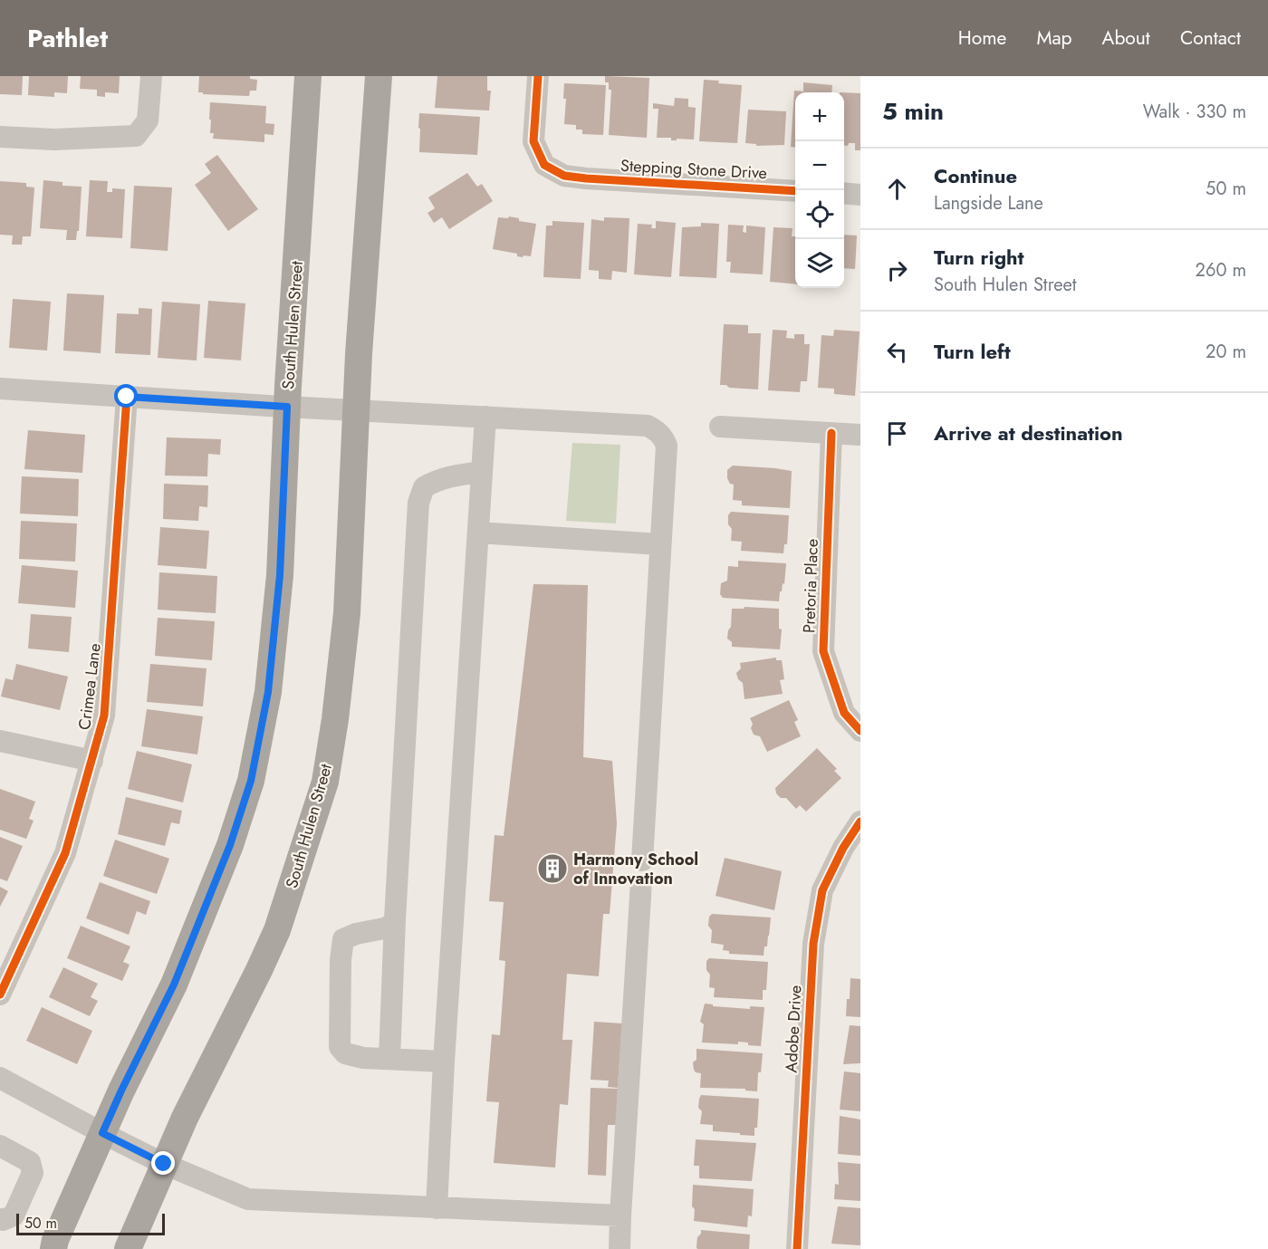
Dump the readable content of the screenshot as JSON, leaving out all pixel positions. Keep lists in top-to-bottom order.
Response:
{
  "streets": {
    "main road": ["South Hulen Street"],
    "street": [
      "Stepping Stone Drive",
      "Pretoria Place",
      "Crimea Lane",
      "Adobe Drive"
    ]
  },
  "places": {
    "building": ["Harmony School of Innovation"]
  },
  "scale_bar": "50 m",
  "page": {
    "header": "Pathlet",
    "nav": [
      "Home",
      "Map",
      "About",
      "Contact"
    ],
    "heading": ["5 min", "Walk · 330 m"],
    "map_buttons": ["+", "−"],
    "list": [
      ["Continue", "Langside Lane", "50 m"],
      ["Turn right", "South Hulen Street", "260 m"],
      ["Turn left", "20 m"],
      "Arrive at destination"
    ],
    "scale": "50 m"
  }
}
